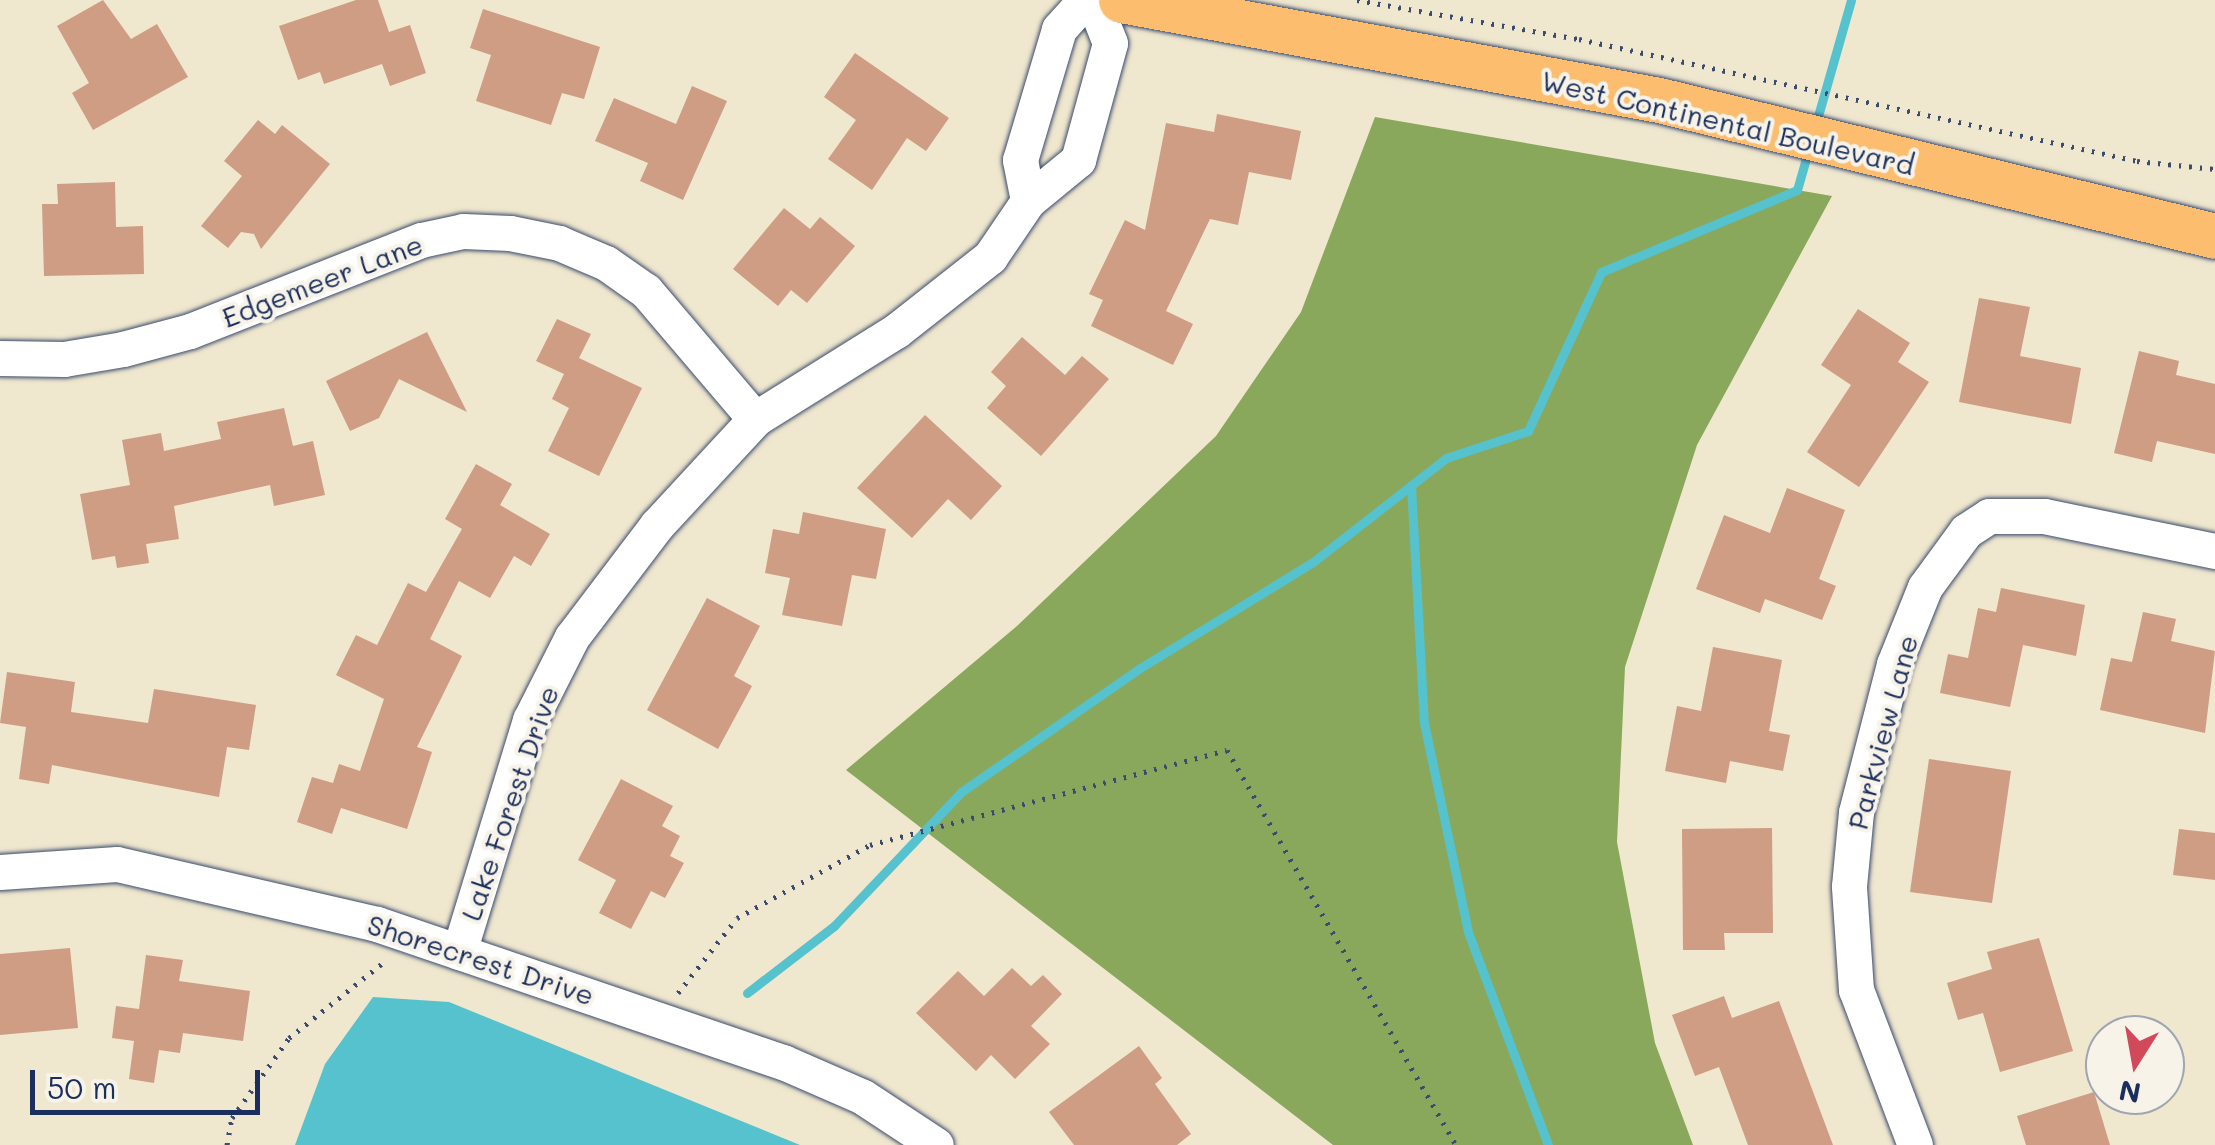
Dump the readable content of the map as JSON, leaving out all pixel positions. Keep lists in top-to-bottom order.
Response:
{
  "streets": {
    "main road": ["West Continental Boulevard"],
    "street": [
      "Edgemeer Lane",
      "Parkview Lane",
      "Lake Forest Drive",
      "Shorecrest Drive"
    ]
  },
  "crossings": [
    ["Edgemeer Lane", "Lake Forest Drive"],
    ["Lake Forest Drive", "Shorecrest Drive"]
  ],
  "scale_bar": "50 m",
  "north": "bottom"
}
